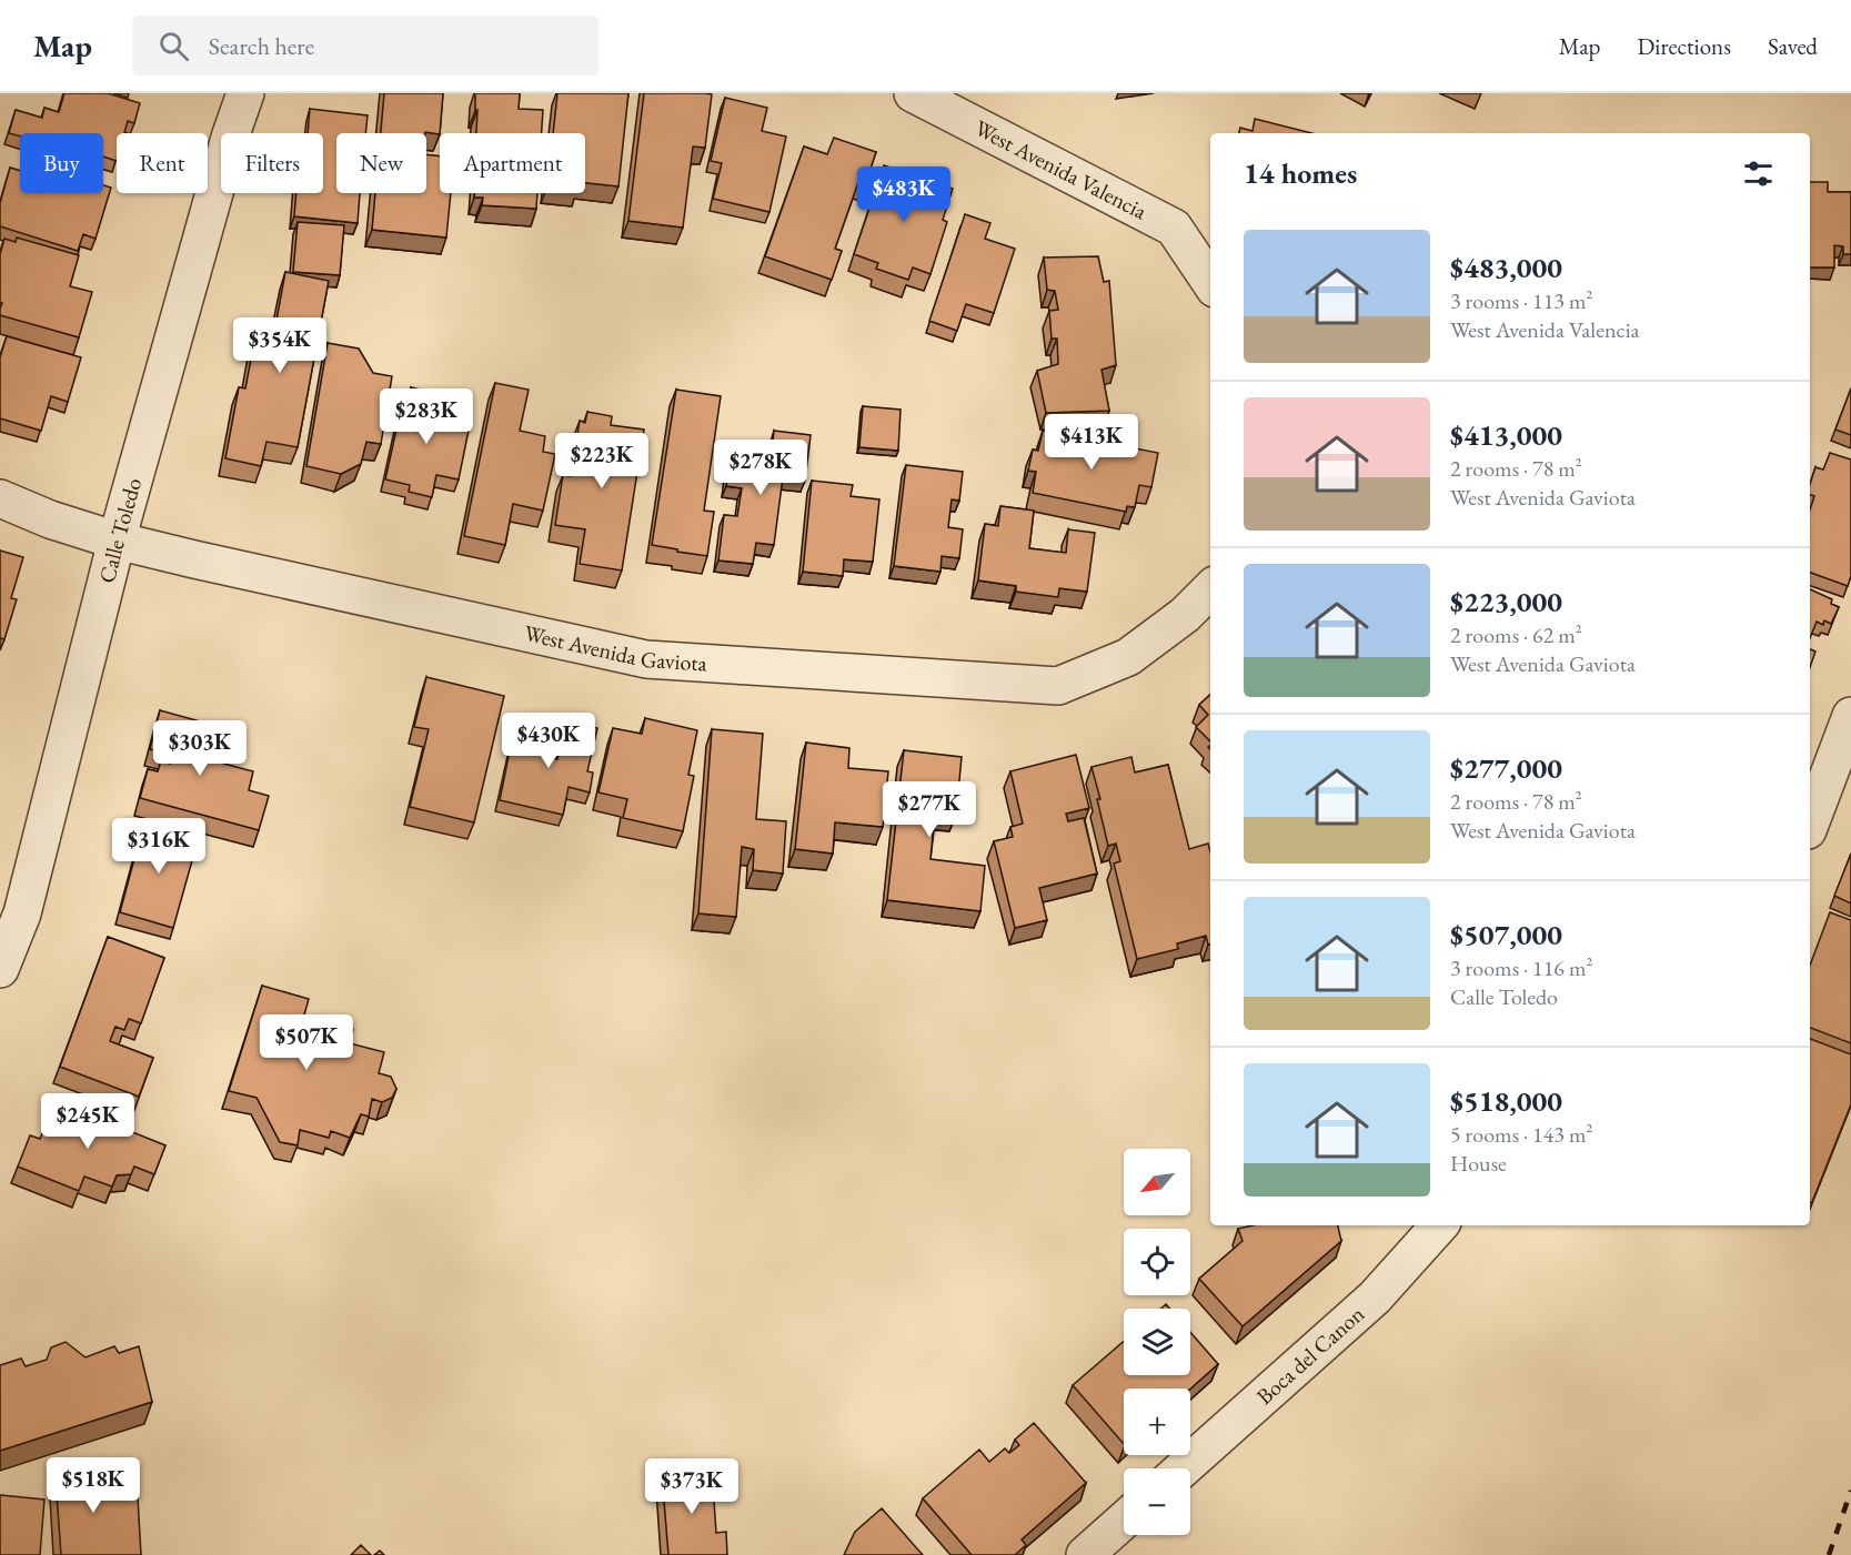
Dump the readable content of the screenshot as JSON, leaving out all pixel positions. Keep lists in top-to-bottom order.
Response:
{
  "streets": {
    "street": [
      "West Avenida Valencia",
      "Calle Toledo",
      "West Avenida Gaviota",
      "Boca del Canon"
    ]
  },
  "crossings": [
    ["Calle Toledo", "West Avenida Gaviota"]
  ],
  "north": "bottom left",
  "page": {
    "header": "Map",
    "search": "Search here",
    "nav": ["Map", "Directions", "Saved"],
    "chip": [
      "Buy",
      "Rent",
      "Filters",
      "New",
      "Apartment"
    ],
    "heading": "14 homes",
    "price": [
      "$483K",
      "$354K",
      "$283K",
      "$413K",
      "$223K",
      "$278K",
      "$430K",
      "$303K",
      "$277K",
      "$316K",
      "$507K",
      "$245K",
      "$518K",
      "$373K"
    ],
    "list": [
      {
        "name": "$483,000",
        "note": "3 rooms · 113 m² · West Avenida Valencia"
      },
      {
        "name": "$413,000",
        "note": "2 rooms · 78 m² · West Avenida Gaviota"
      },
      {
        "name": "$223,000",
        "note": "2 rooms · 62 m² · West Avenida Gaviota"
      },
      {
        "name": "$277,000",
        "note": "2 rooms · 78 m² · West Avenida Gaviota"
      },
      {
        "name": "$507,000",
        "note": "3 rooms · 116 m² · Calle Toledo"
      },
      {
        "name": "$518,000",
        "note": "5 rooms · 143 m² · House"
      }
    ],
    "map_buttons": ["+", "−"]
  }
}
